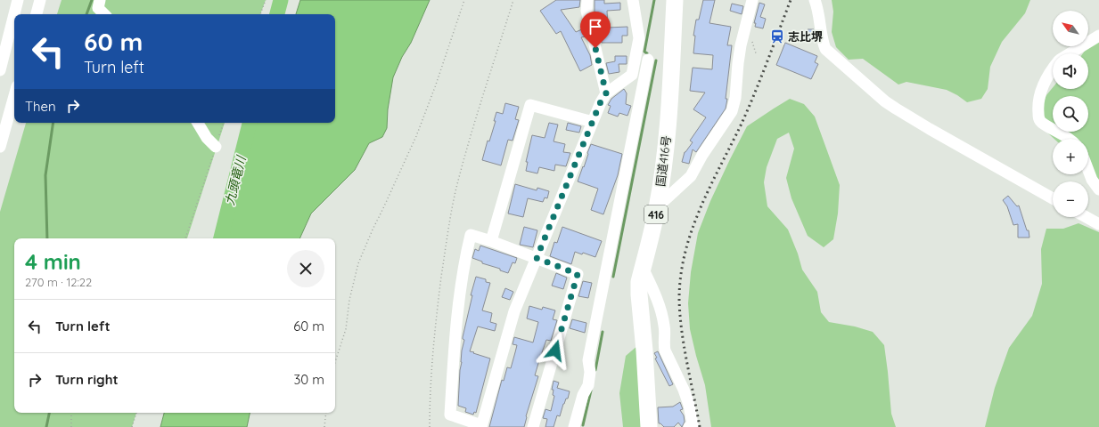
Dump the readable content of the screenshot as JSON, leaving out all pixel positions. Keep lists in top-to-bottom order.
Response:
{
  "streets": {
    "highway": ["国道416号", "416"]
  },
  "water": ["九頭竜川"],
  "places": {
    "station": ["志比堺"]
  },
  "north": "top left",
  "page": {
    "map_buttons": ["+", "−"],
    "turn": ["60 m", "Turn left"],
    "then": "Then",
    "heading": ["4 min", "270 m · 12:22"],
    "list": [
      {
        "name": "Turn left",
        "value": "60 m"
      },
      {
        "name": "Turn right",
        "value": "30 m"
      }
    ]
  }
}
